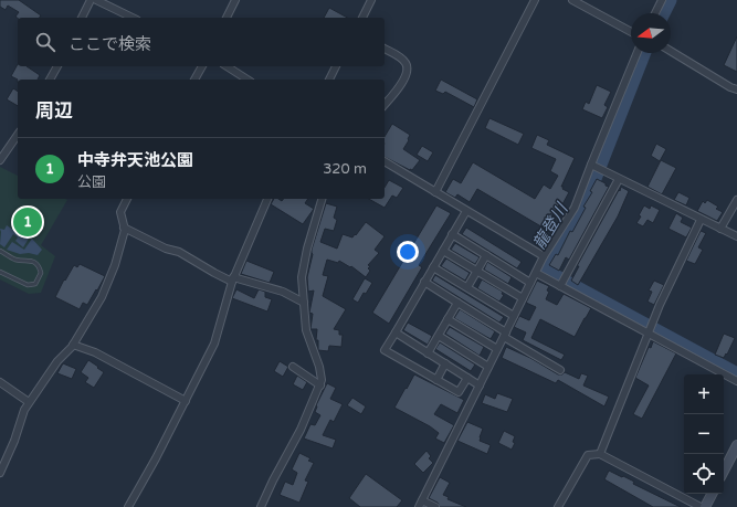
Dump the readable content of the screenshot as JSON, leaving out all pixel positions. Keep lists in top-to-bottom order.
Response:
{
  "water": ["龍登川"],
  "north": "left",
  "page": {
    "search": "ここで検索",
    "heading": "周辺",
    "list": [
      {
        "mark": "1",
        "name": "中寺弁天池公園",
        "note": "公園",
        "value": "320 m"
      }
    ],
    "pins": "1",
    "map_buttons": ["+", "−"]
  }
}
